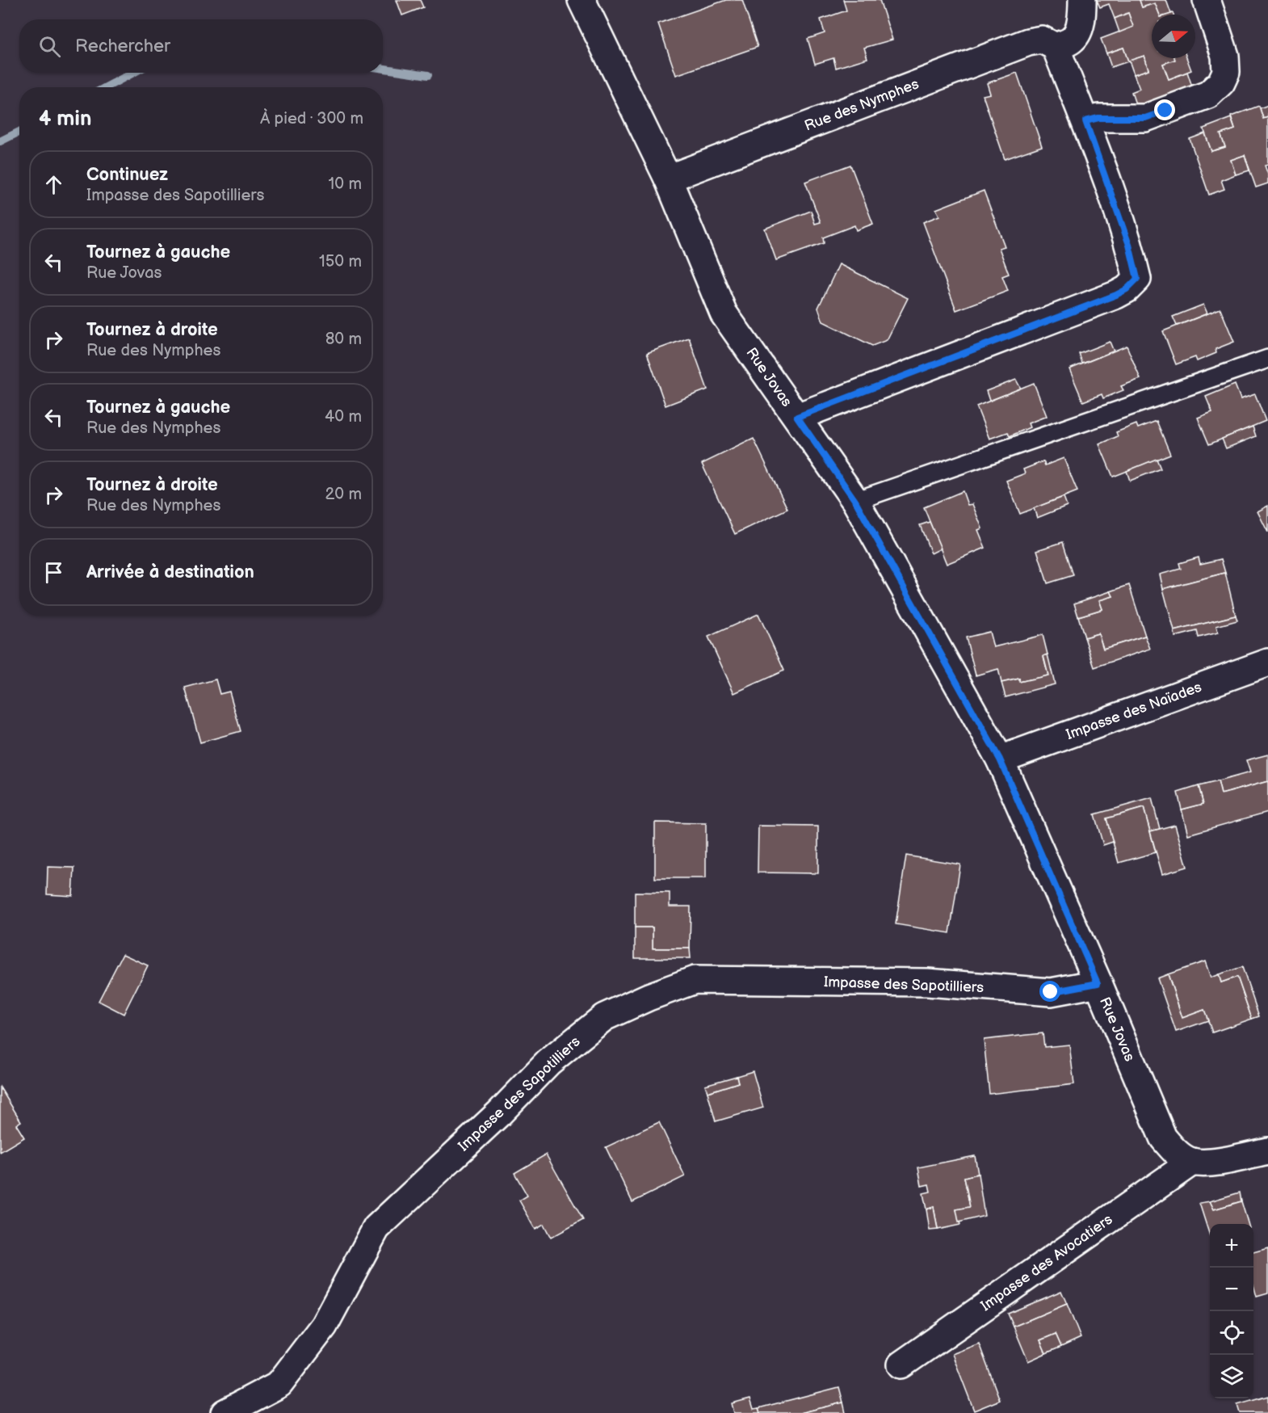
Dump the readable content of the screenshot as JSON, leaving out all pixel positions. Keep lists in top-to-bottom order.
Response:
{
  "streets": {
    "street": [
      "Rue des Nymphes",
      "Rue Jovas",
      "Impasse des Naïades",
      "Impasse des Sapotilliers",
      "Impasse des Avocatiers"
    ]
  },
  "crossings": [
    ["Rue des Nymphes", "Rue Jovas"],
    ["Rue Jovas", "Impasse des Naïades"],
    ["Rue Jovas", "Impasse des Sapotilliers"],
    ["Rue Jovas", "Impasse des Avocatiers"]
  ],
  "north": "right",
  "page": {
    "search": "Rechercher",
    "heading": ["4 min", "À pied · 300 m"],
    "list": [
      ["Continuez", "Impasse des Sapotilliers", "10 m"],
      ["Tournez à gauche", "Rue Jovas", "150 m"],
      ["Tournez à droite", "Rue des Nymphes", "80 m"],
      ["Tournez à gauche", "Rue des Nymphes", "40 m"],
      ["Tournez à droite", "Rue des Nymphes", "20 m"],
      "Arrivée à destination"
    ],
    "map_buttons": ["+", "−"]
  }
}
